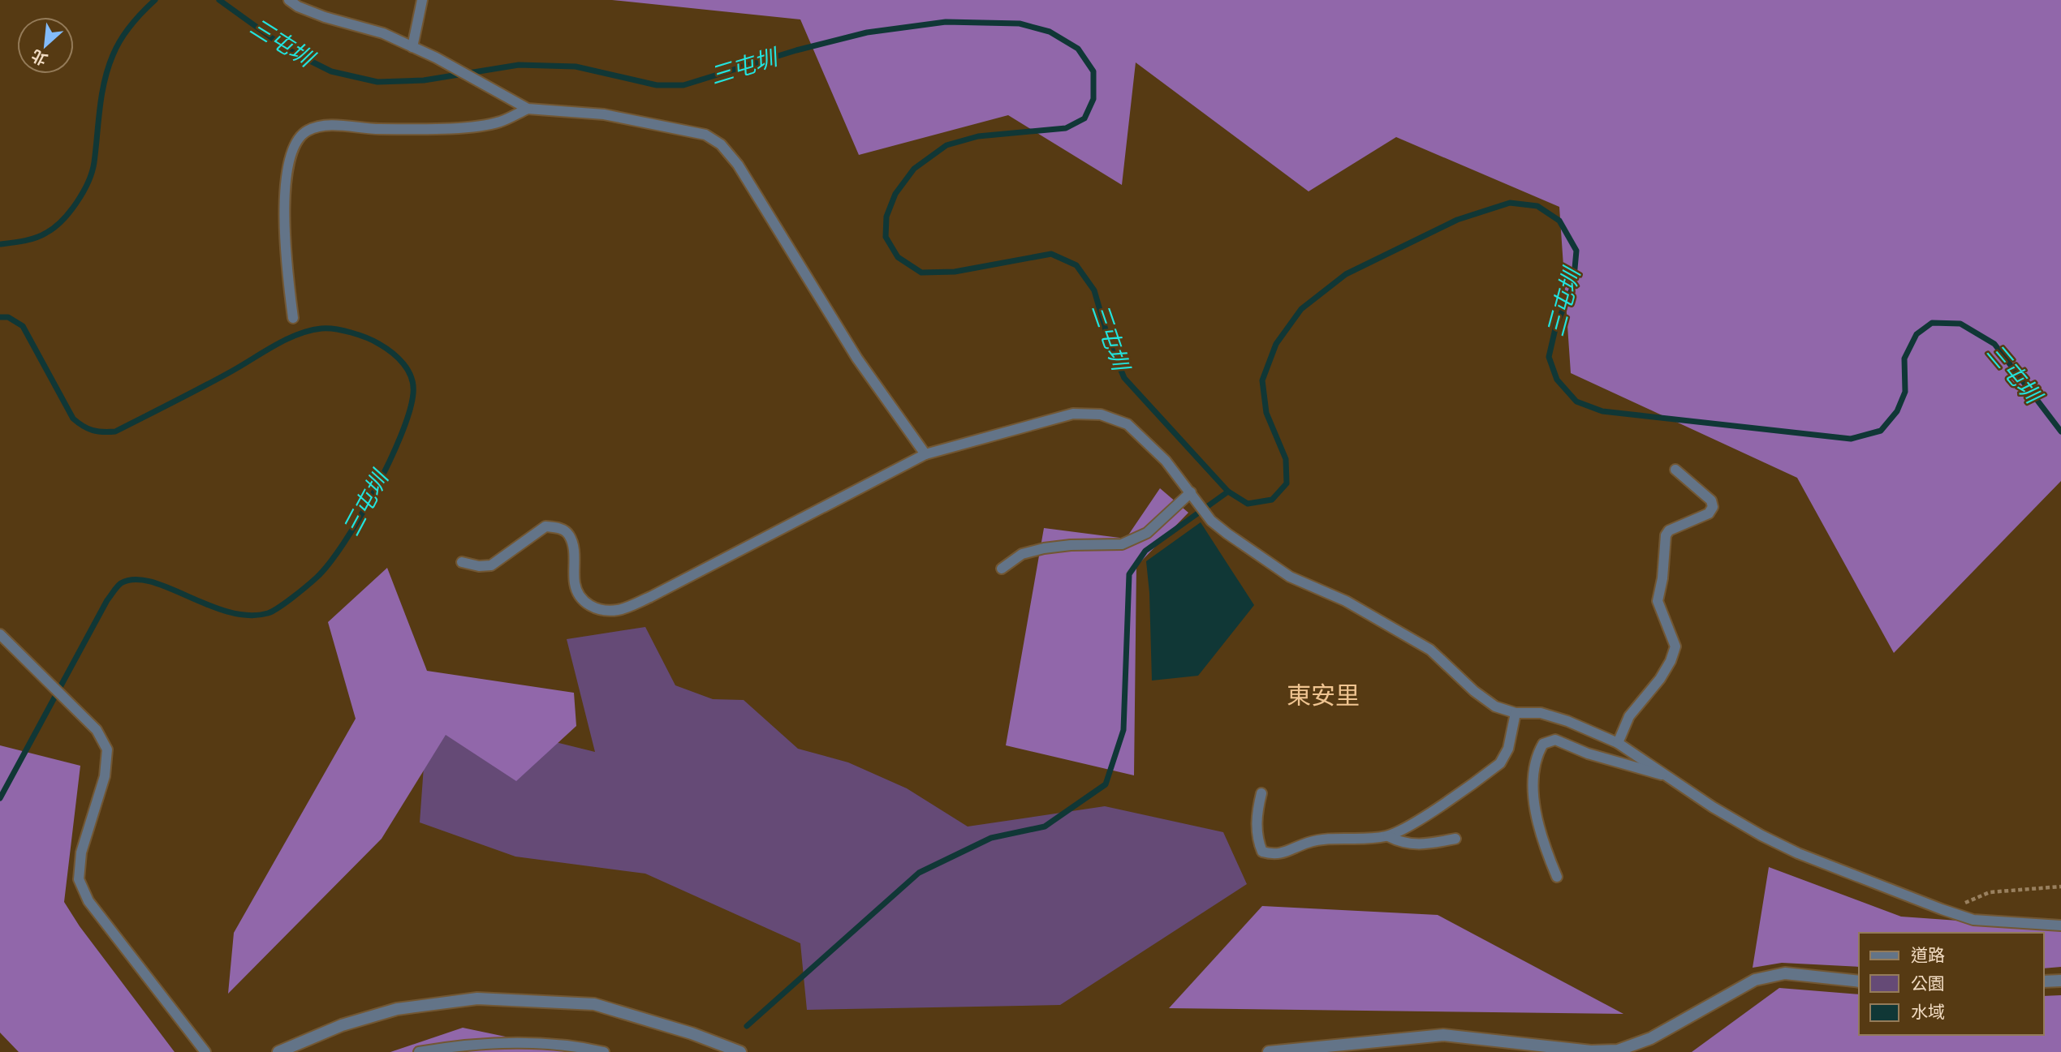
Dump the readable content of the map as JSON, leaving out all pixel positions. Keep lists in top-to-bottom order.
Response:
{
  "districts": ["東安里"],
  "water": ["三屯圳"],
  "legend": ["道路", "公園", "水域"],
  "north": "bottom left"
}
